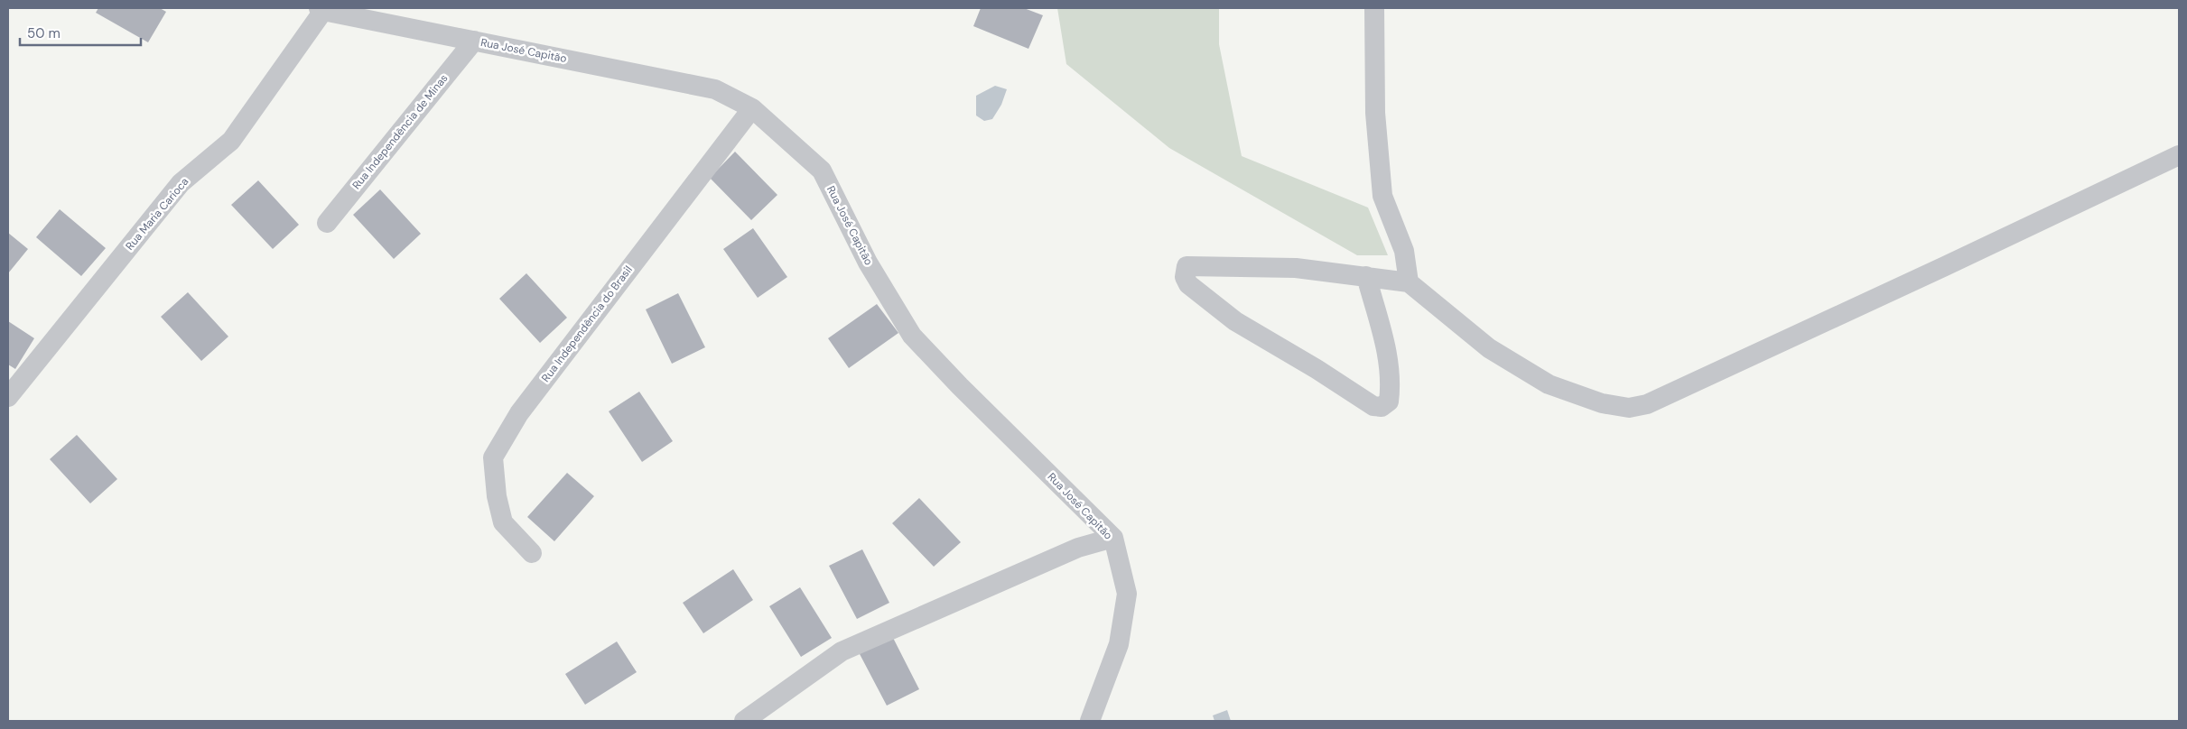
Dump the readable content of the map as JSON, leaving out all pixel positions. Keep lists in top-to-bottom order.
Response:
{
  "streets": {
    "street": [
      "Rua José Capitão",
      "Rua Independência de Minas",
      "Rua Maria Carioca",
      "Rua Independência do Brasil"
    ]
  },
  "crossings": [
    ["Rua José Capitão", "Rua Independência de Minas"],
    ["Rua José Capitão", "Rua Maria Carioca"],
    ["Rua José Capitão", "Rua Independência do Brasil"]
  ],
  "scale_bar": "50 m"
}
